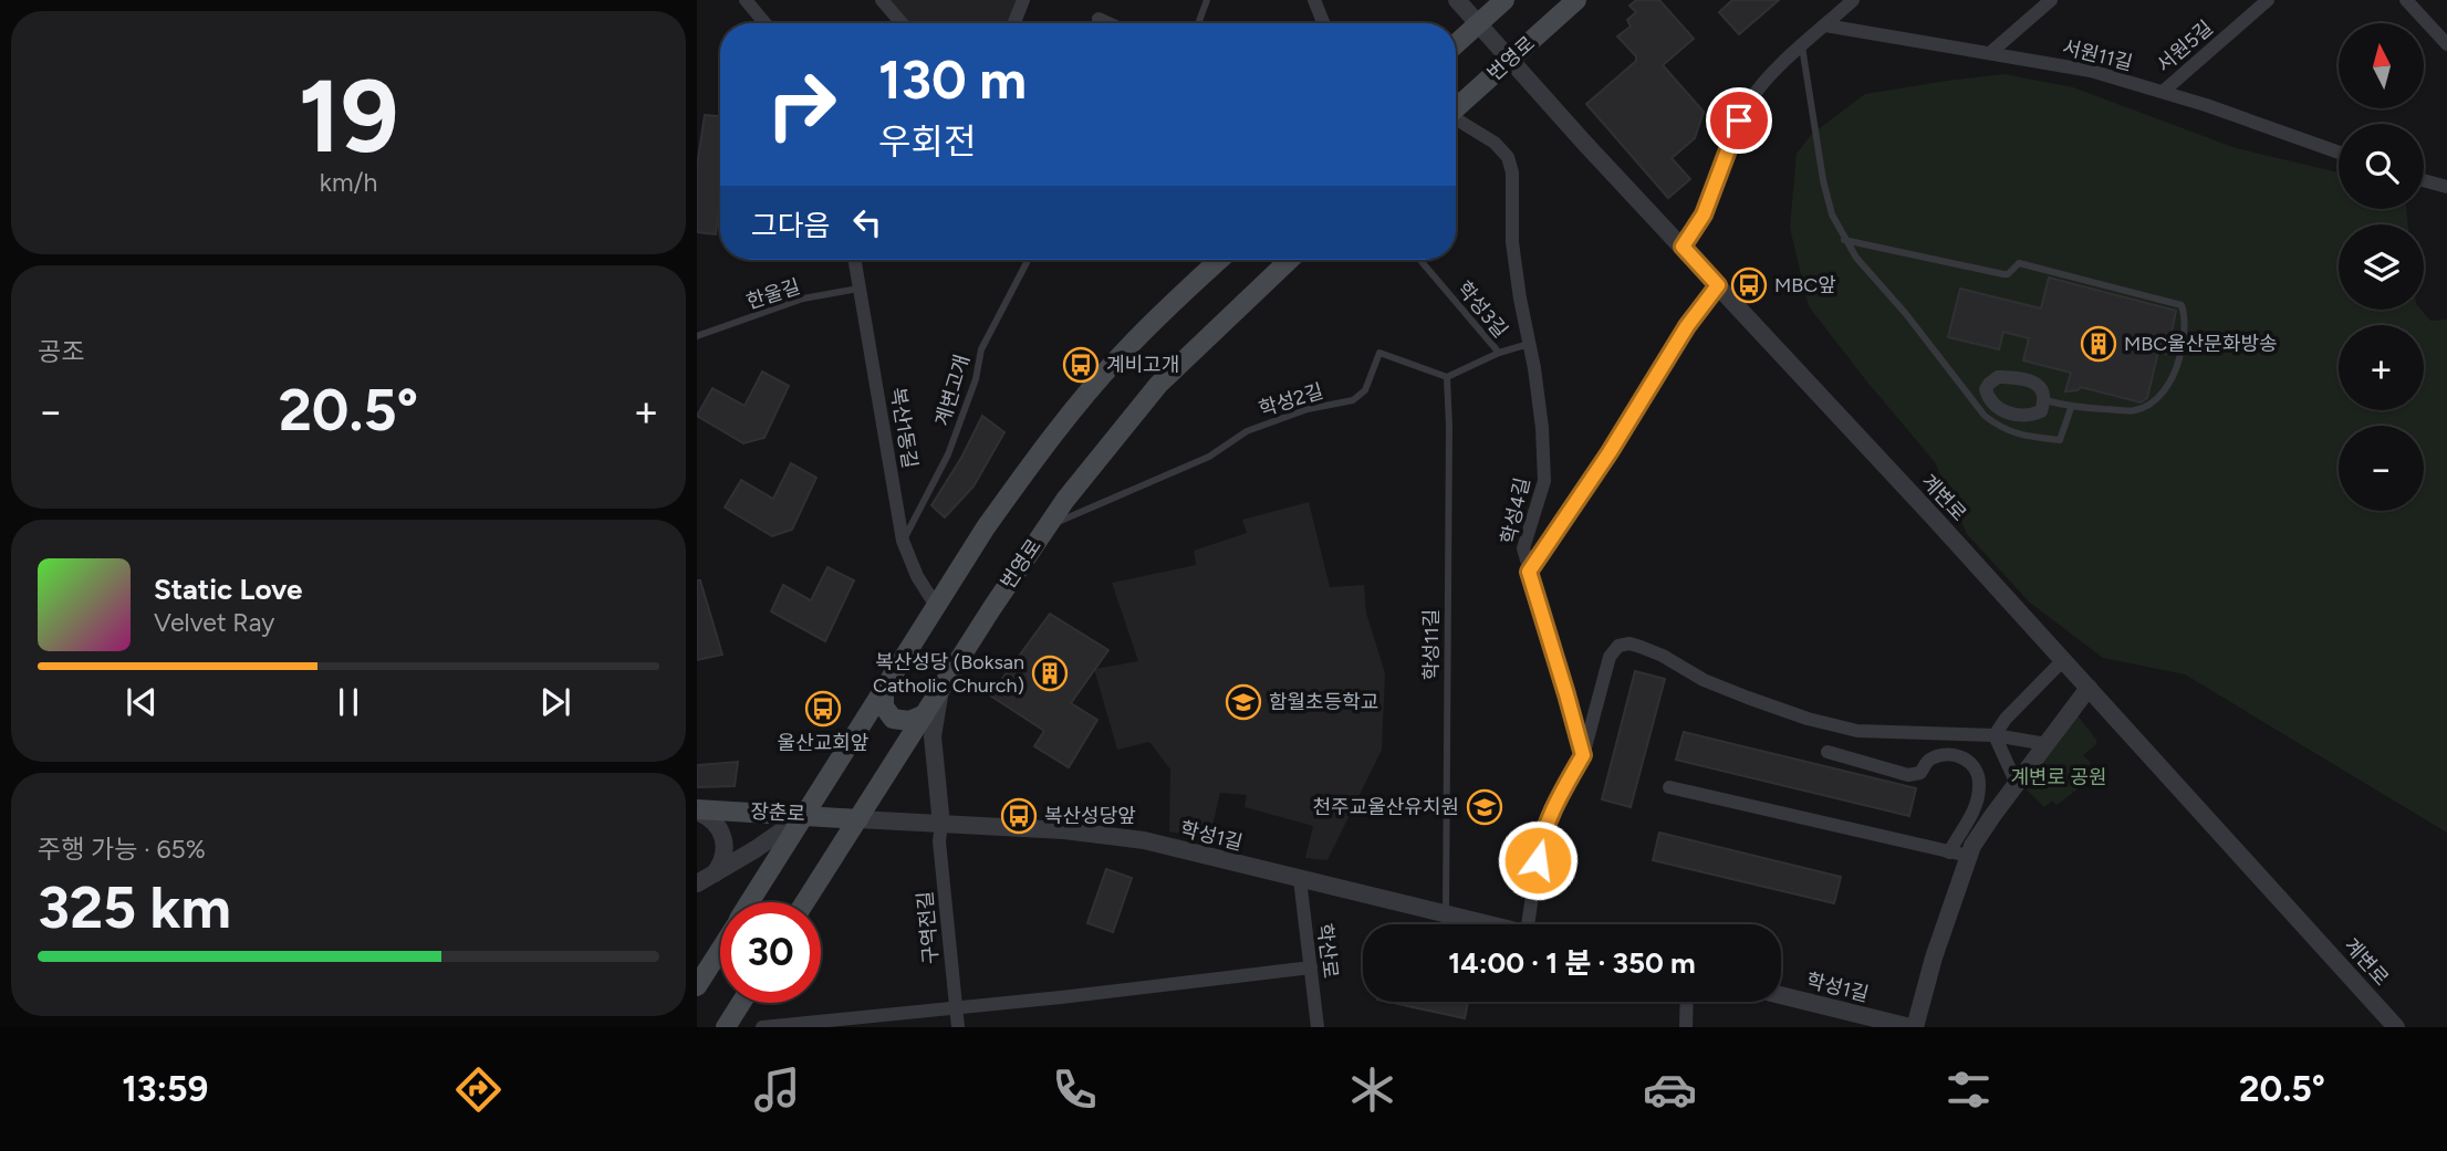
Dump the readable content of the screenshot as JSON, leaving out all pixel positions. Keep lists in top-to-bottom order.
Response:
{
  "streets": {
    "main road": ["번영로", "장춘로"],
    "street": [
      "서원5길",
      "서원11길",
      "복산1동길",
      "계변로",
      "학성4길",
      "학성1길",
      "구역전길",
      "학산로"
    ],
    "lane": [
      "한울길",
      "학성3길",
      "계변고개",
      "학성2길",
      "학성11길"
    ]
  },
  "crossings": [
    ["서원5길", "서원11길"],
    ["번영로", "학성2길"],
    ["번영로", "계변로"],
    ["번영로", "장춘로"],
    ["번영로", "학성1길"],
    ["한울길", "복산1동길"],
    ["계변고개", "복산1동길"],
    ["학성2길", "학성11길"],
    ["학성11길", "학성1길"],
    ["장춘로", "학성1길"],
    ["학성1길", "구역전길"],
    ["학성1길", "학산로"]
  ],
  "parks": ["계변로 공원"],
  "places": {
    "bus stop": [
      "MBC앞",
      "계비고개",
      "울산교회앞",
      "복산성당앞"
    ],
    "building": ["MBC울산문화방송", "복산성당 (Boksan Catholic Church)"],
    "school or university": ["함월초등학교", "천주교울산유치원"]
  },
  "north": "top",
  "page": {
    "tile": [
      ["19", "km/h"],
      "공조",
      ["주행 가능 · 65%", "325 km"]
    ],
    "map_buttons": ["+", "−"],
    "turn": ["130 m", "우회전"],
    "then": "그다음",
    "heat": ["−", "20.5°", "+"],
    "song": ["Static Love", "Velvet Ray"],
    "limit": "30",
    "trip": "14:00 · 1 분 · 350 m",
    "tabs": ["13:59", "20.5°"]
  }
}
